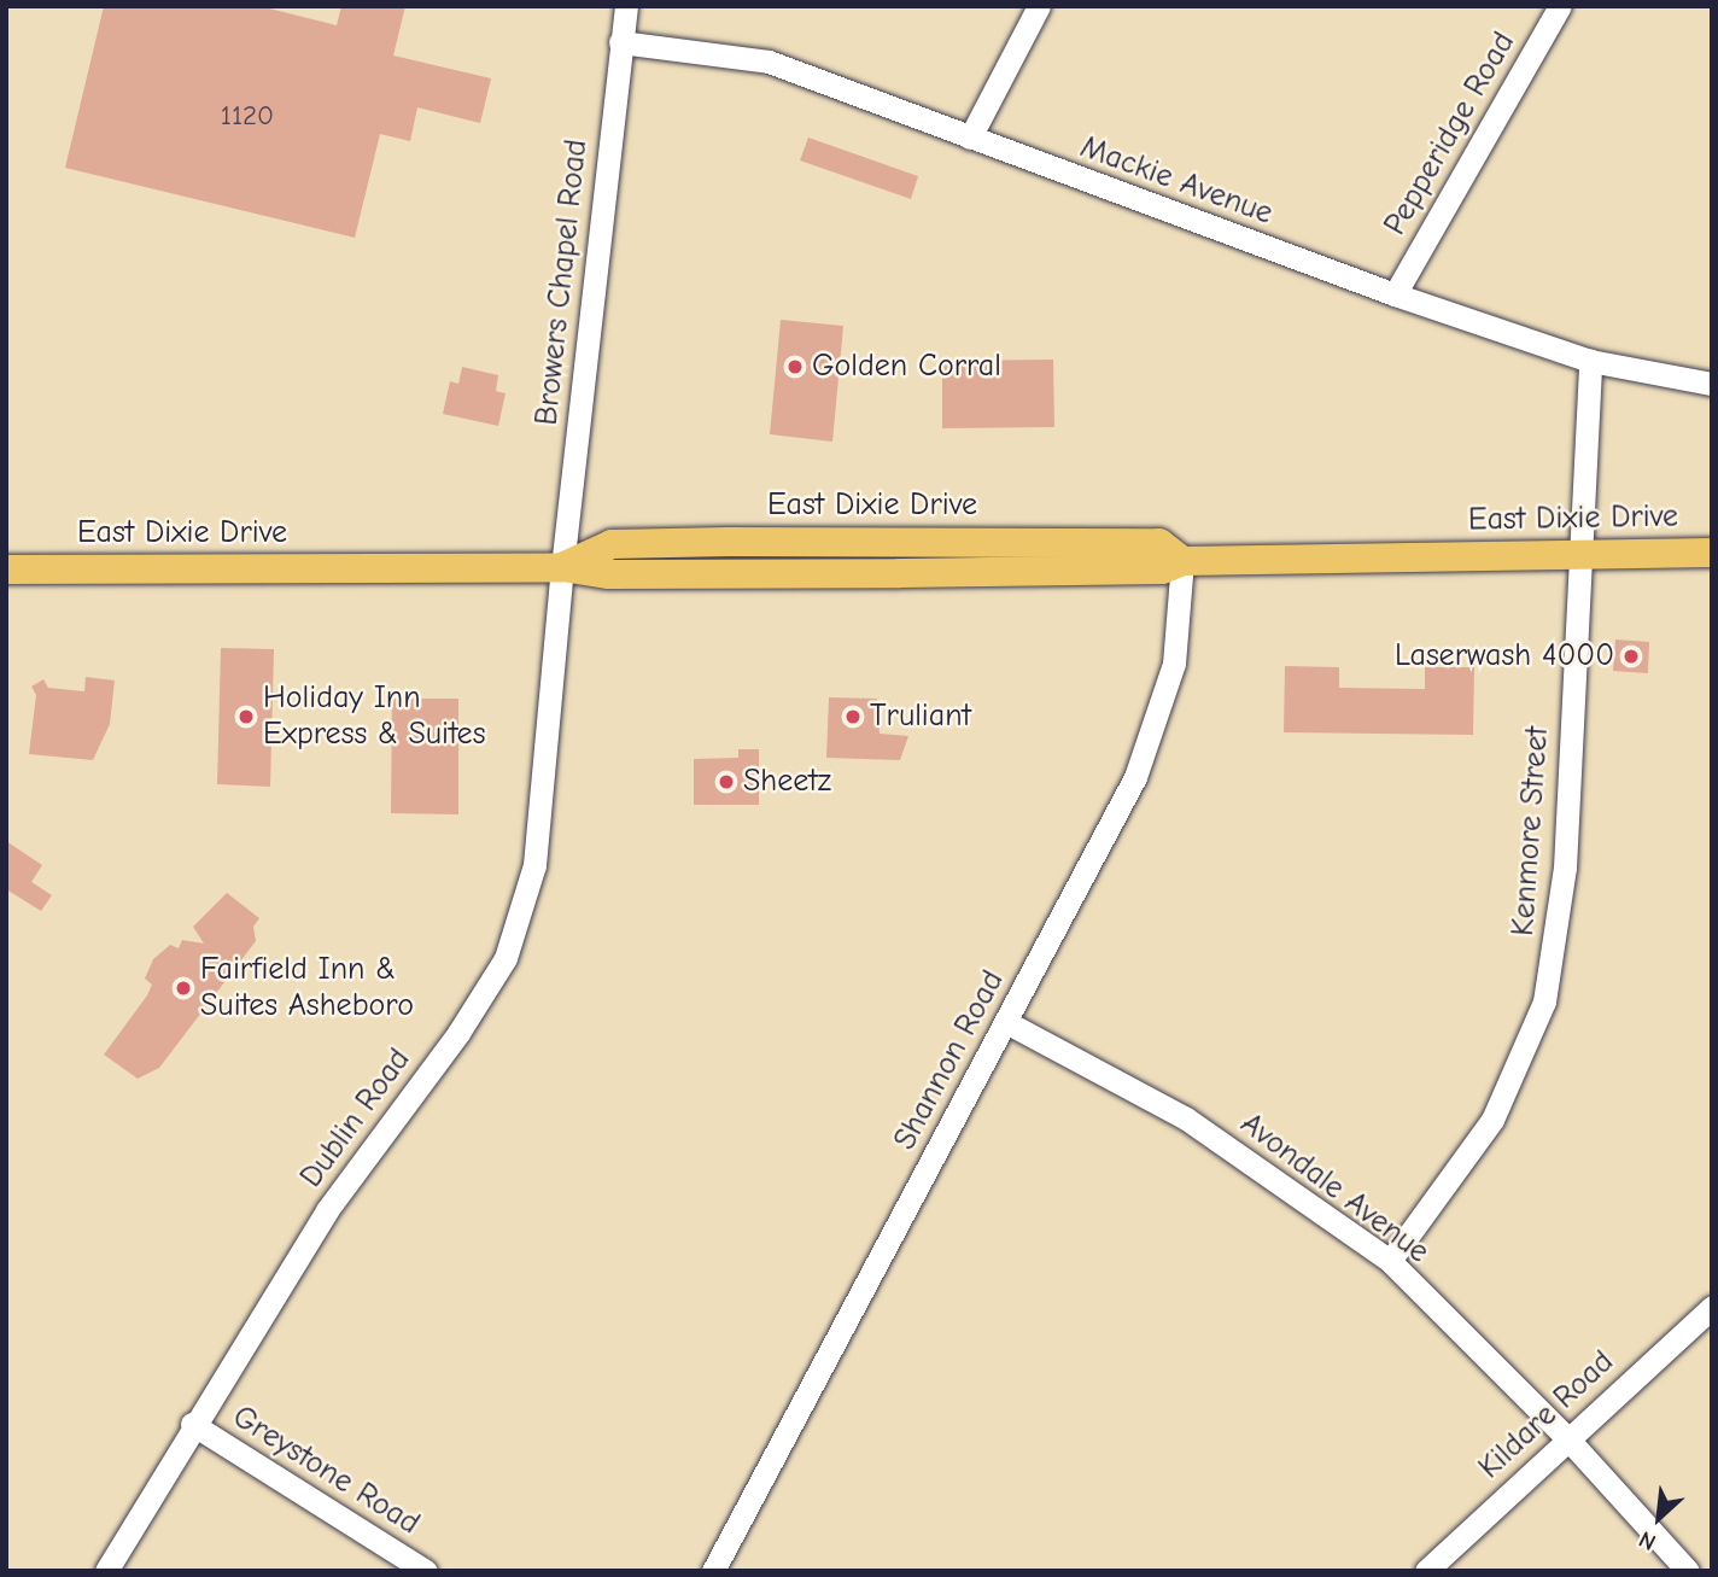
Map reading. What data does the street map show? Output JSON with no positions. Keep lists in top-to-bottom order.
{
  "streets": {
    "main road": ["East Dixie Drive"],
    "street": [
      "Pepperidge Road",
      "Mackie Avenue",
      "Browers Chapel Road",
      "Kenmore Street",
      "Shannon Road",
      "Dublin Road",
      "Avondale Avenue",
      "Kildare Road",
      "Greystone Road"
    ]
  },
  "crossings": [
    ["Pepperidge Road", "Mackie Avenue"],
    ["Mackie Avenue", "Browers Chapel Road"],
    ["Mackie Avenue", "Kenmore Street"],
    ["Browers Chapel Road", "East Dixie Drive"],
    ["Browers Chapel Road", "Dublin Road"],
    ["East Dixie Drive", "Kenmore Street"],
    ["East Dixie Drive", "Shannon Road"],
    ["East Dixie Drive", "Dublin Road"],
    ["Kenmore Street", "Avondale Avenue"],
    ["Shannon Road", "Avondale Avenue"],
    ["Dublin Road", "Greystone Road"],
    ["Avondale Avenue", "Kildare Road"]
  ],
  "places": [
    "Golden Corral",
    "Laserwash 4000",
    "Holiday Inn Express & Suites",
    "Truliant",
    "Sheetz",
    "Fairfield Inn & Suites Asheboro"
  ],
  "house_numbers": ["1120"],
  "north": "bottom left"
}
